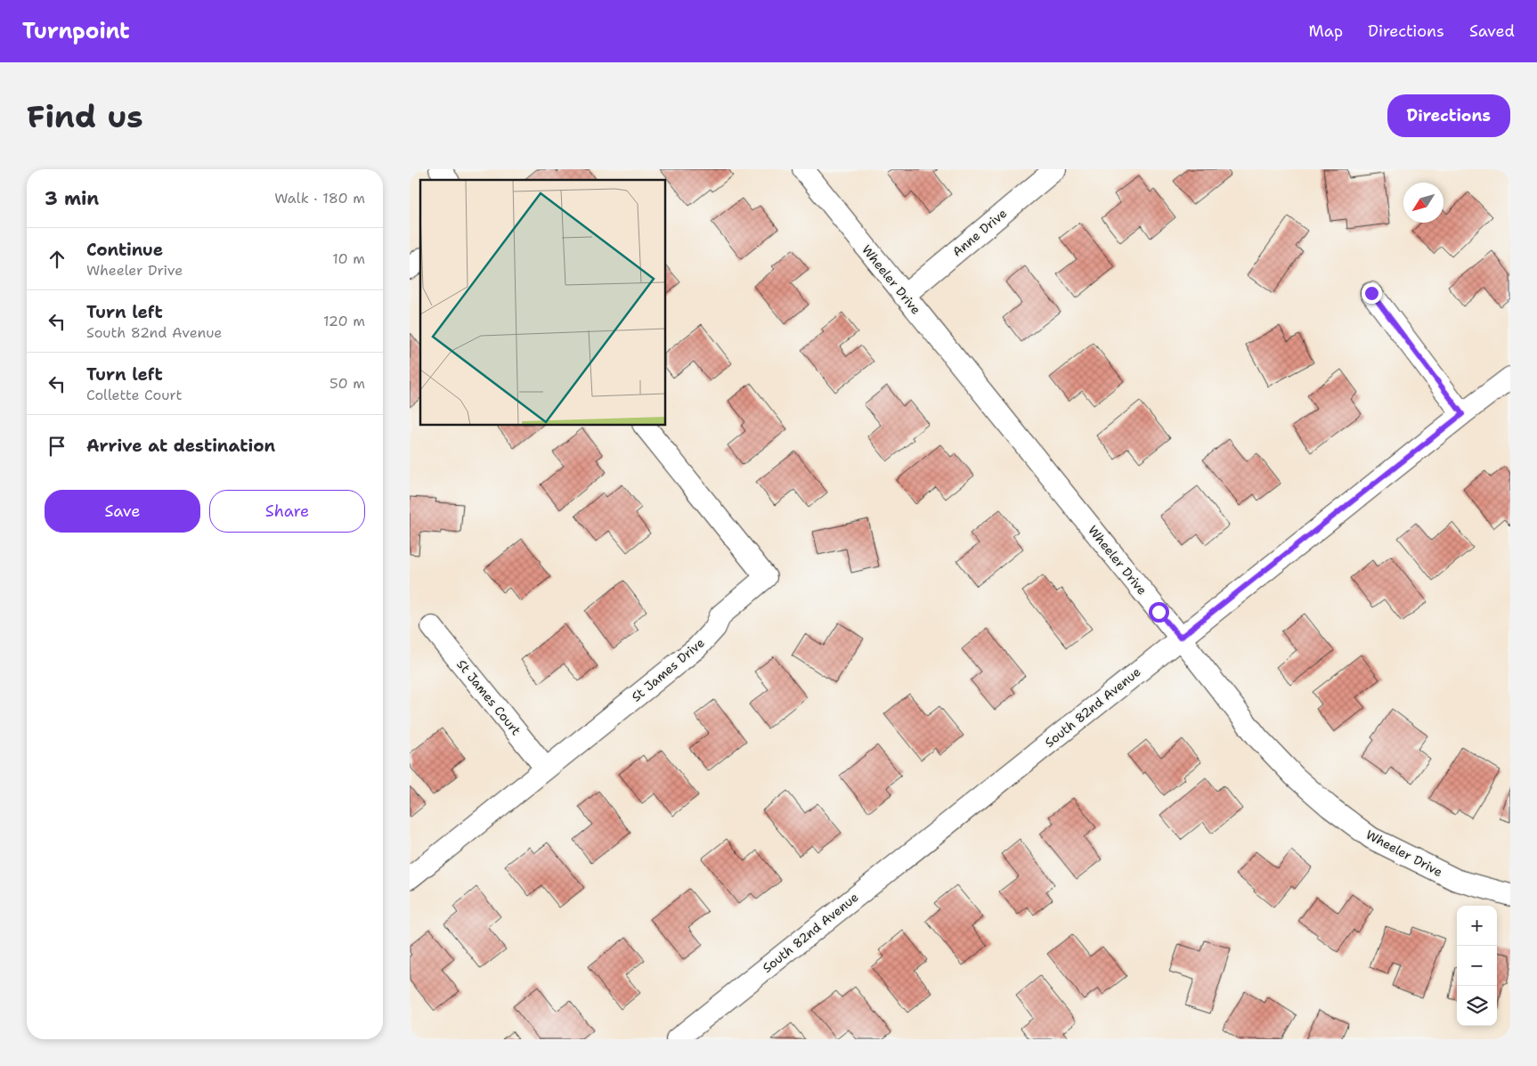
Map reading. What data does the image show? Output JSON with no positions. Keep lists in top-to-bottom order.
{
  "streets": {
    "street": [
      "Anne Drive",
      "Wheeler Drive",
      "St James Drive",
      "St James Court",
      "South 82nd Avenue"
    ]
  },
  "crossings": [
    ["Anne Drive", "Wheeler Drive"],
    ["Wheeler Drive", "South 82nd Avenue"],
    ["St James Drive", "St James Court"]
  ],
  "north": "bottom left",
  "page": {
    "header": "Turnpoint",
    "nav": ["Map", "Directions", "Saved"],
    "buttons": [
      "Directions",
      ["Save", "Share"]
    ],
    "title": "Find us",
    "heading": ["3 min", "Walk · 180 m"],
    "list": [
      ["Continue", "Wheeler Drive", "10 m"],
      ["Turn left", "South 82nd Avenue", "120 m"],
      ["Turn left", "Collette Court", "50 m"],
      "Arrive at destination"
    ],
    "map_buttons": ["+", "−"]
  }
}
